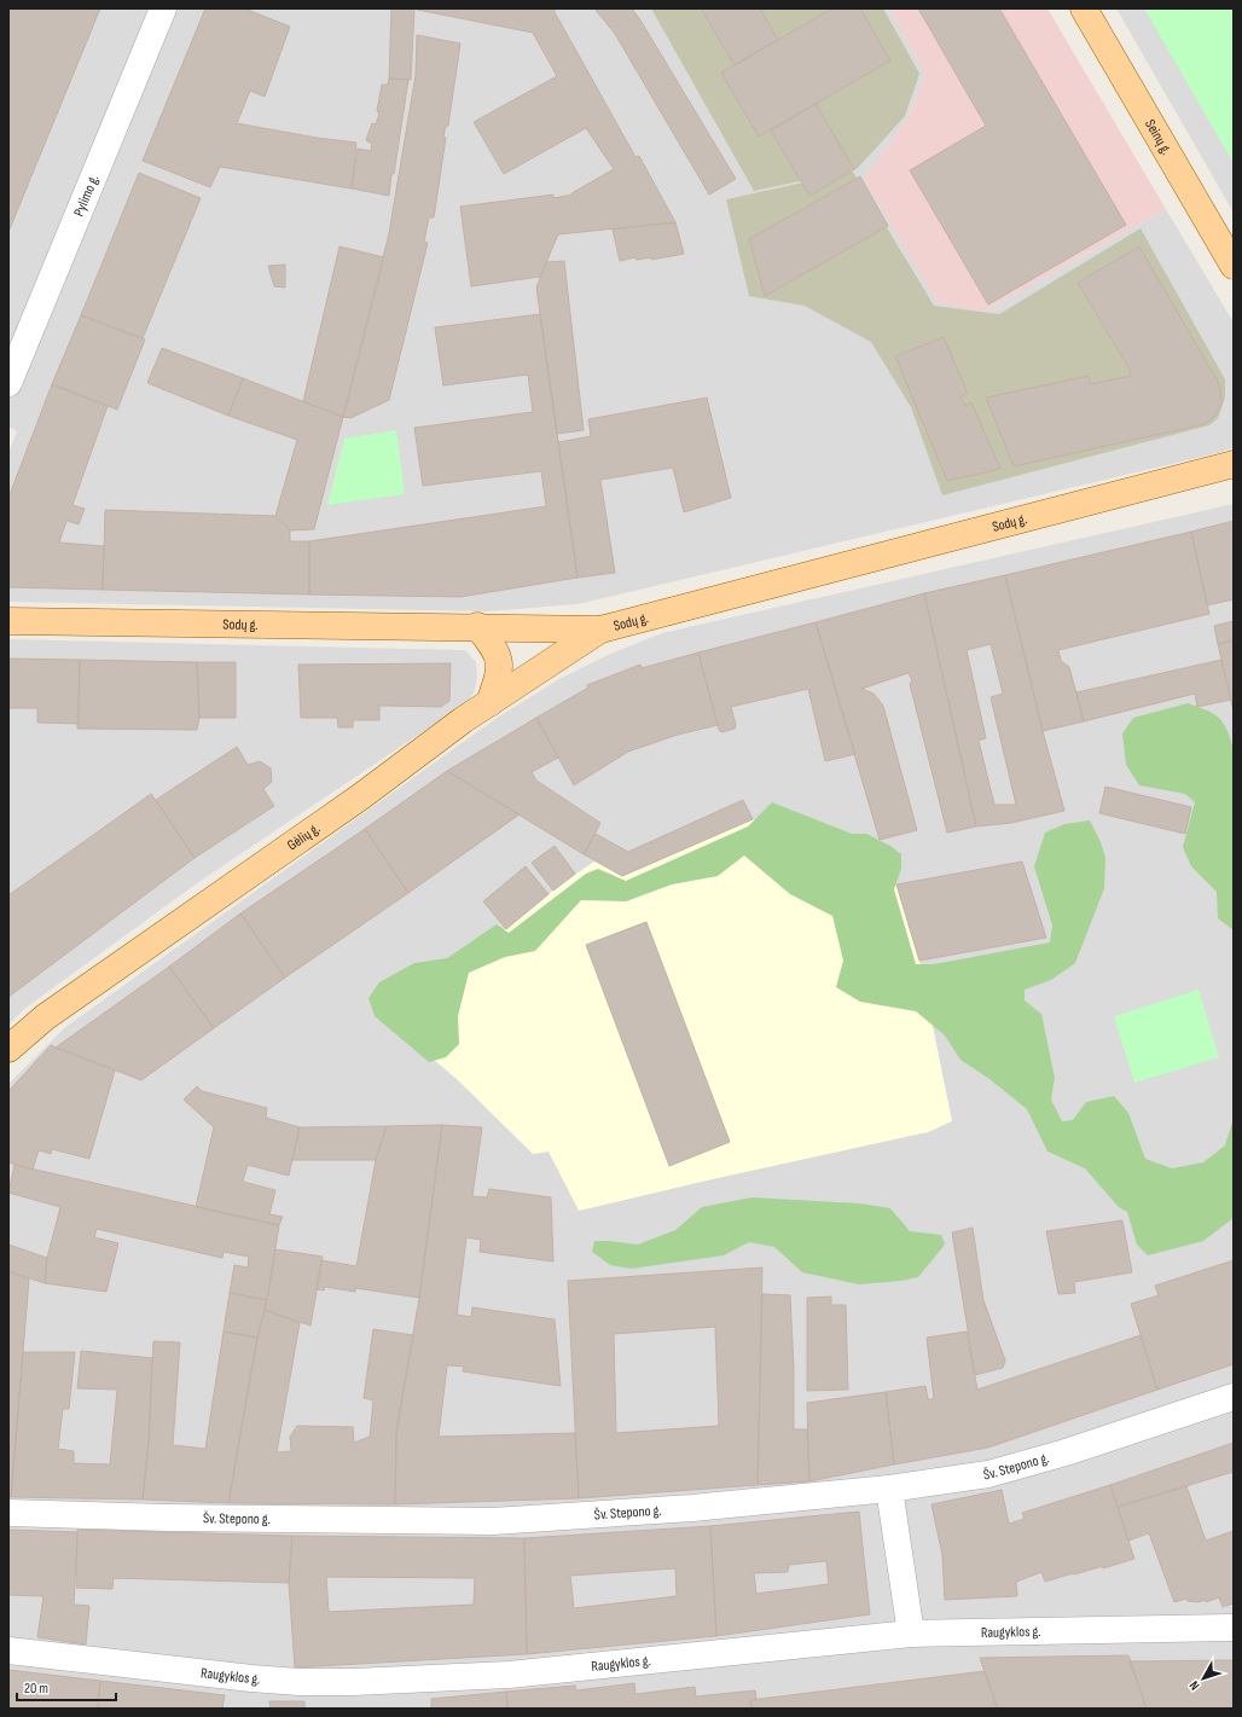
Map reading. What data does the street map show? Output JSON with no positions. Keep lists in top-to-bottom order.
{
  "streets": {
    "main road": ["Seinų g.", "Sodų g.", "Gėlių g."],
    "street": ["Pylimo g.", "Šv. Stepono g.", "Raugyklos g."]
  },
  "crossings": [
    ["Sodų g.", "Gėlių g."]
  ],
  "scale_bar": "20 m",
  "north": "bottom left"
}
